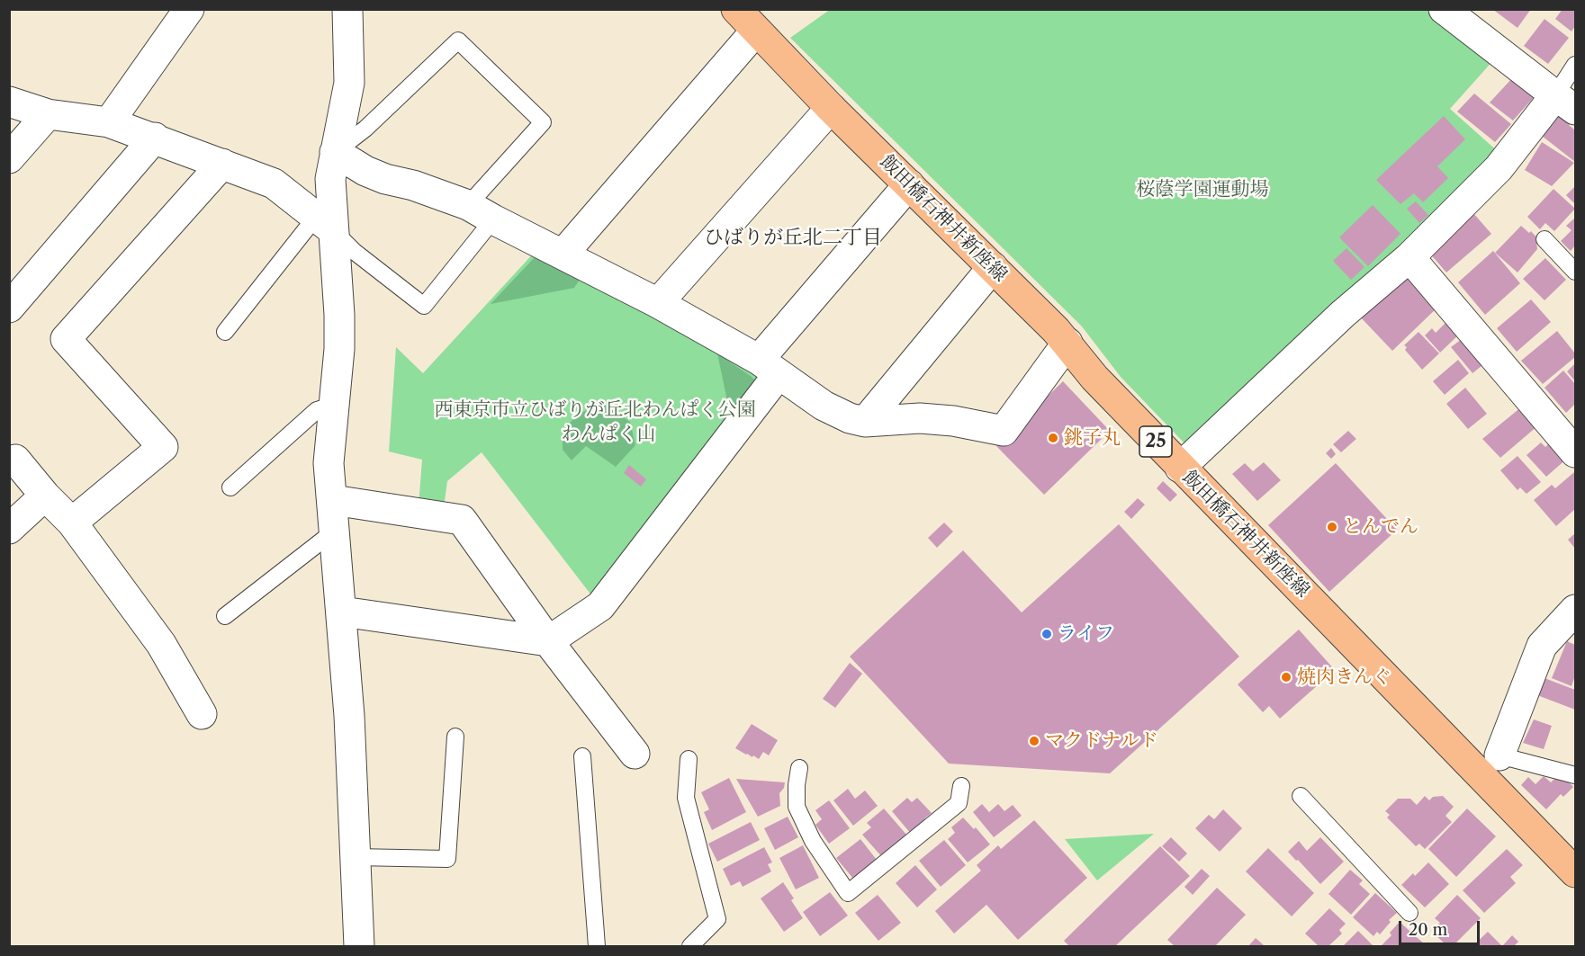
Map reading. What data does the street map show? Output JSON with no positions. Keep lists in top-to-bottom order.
{
  "streets": {
    "main road": ["飯田橋石神井新座線", "25"]
  },
  "districts": ["ひばりが丘北二丁目"],
  "parks": ["桜蔭学園運動場", "西東京市立ひばりが丘北わんぱく公園", "わんぱく山"],
  "places": [
    "銚子丸",
    "とんでん",
    "ライフ",
    "焼肉きんぐ",
    "マクドナルド"
  ],
  "scale_bar": "20 m"
}
